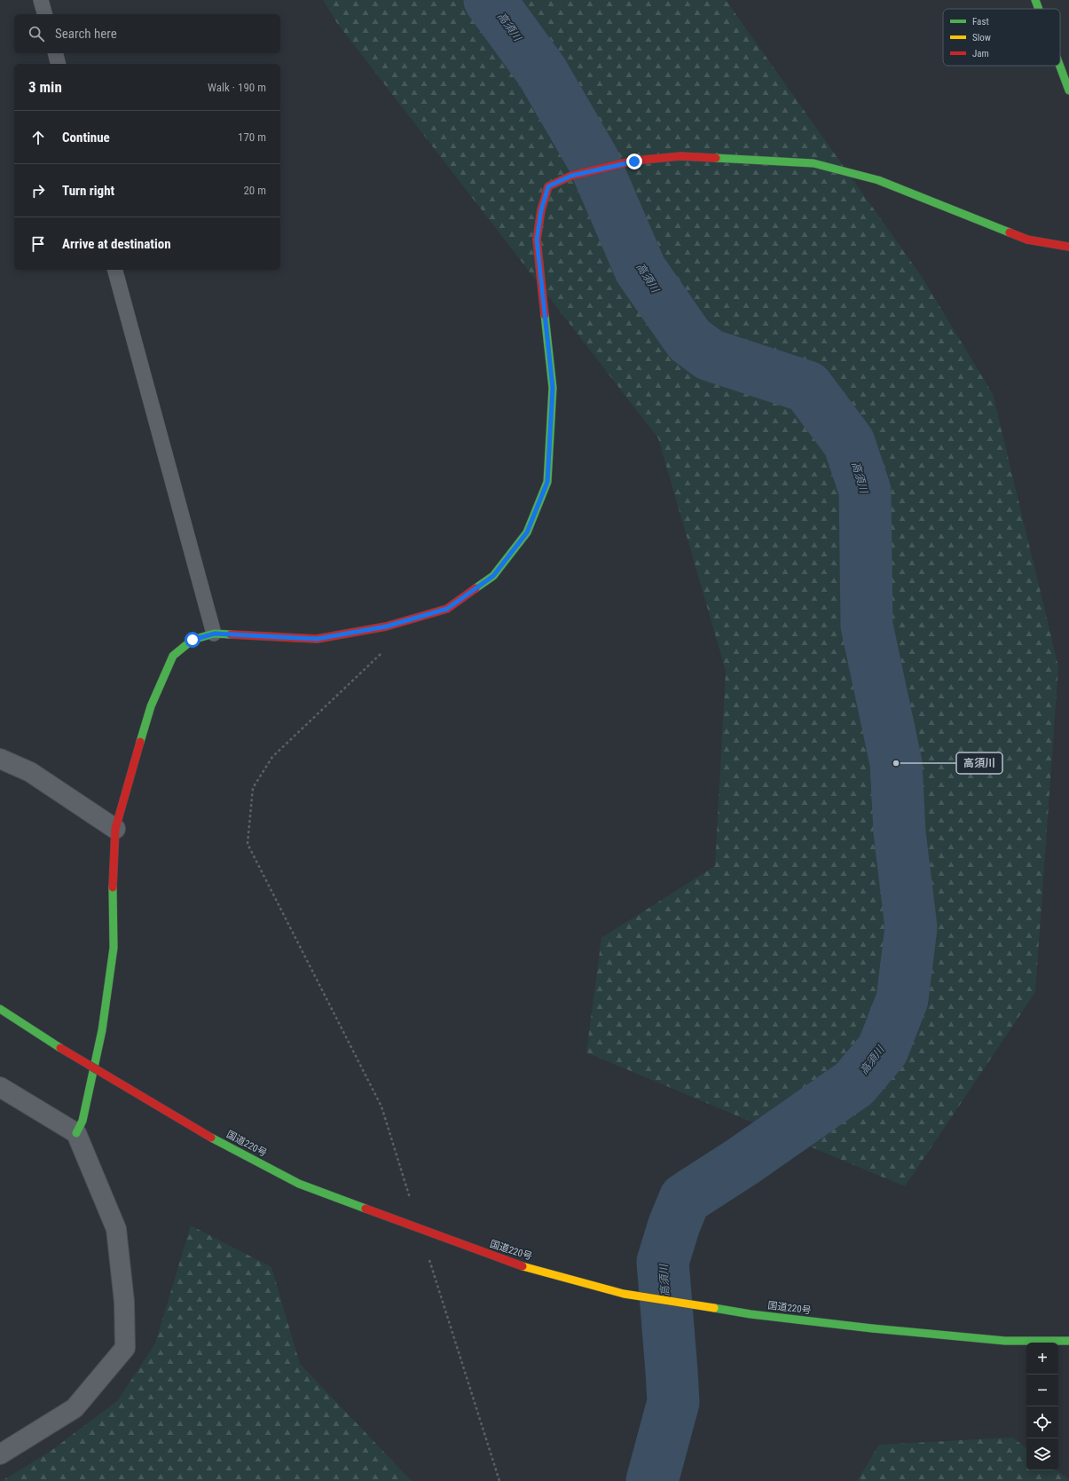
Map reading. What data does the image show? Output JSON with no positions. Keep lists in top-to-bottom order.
{
  "streets": {
    "main road": ["国道220号"]
  },
  "water": ["高須川"],
  "places": ["高須川"],
  "legend": ["Fast", "Slow", "Jam"],
  "page": {
    "search": "Search here",
    "heading": ["3 min", "Walk · 190 m"],
    "list": [
      ["Continue", "170 m"],
      ["Turn right", "20 m"],
      "Arrive at destination"
    ],
    "map_buttons": ["+", "−"]
  }
}
